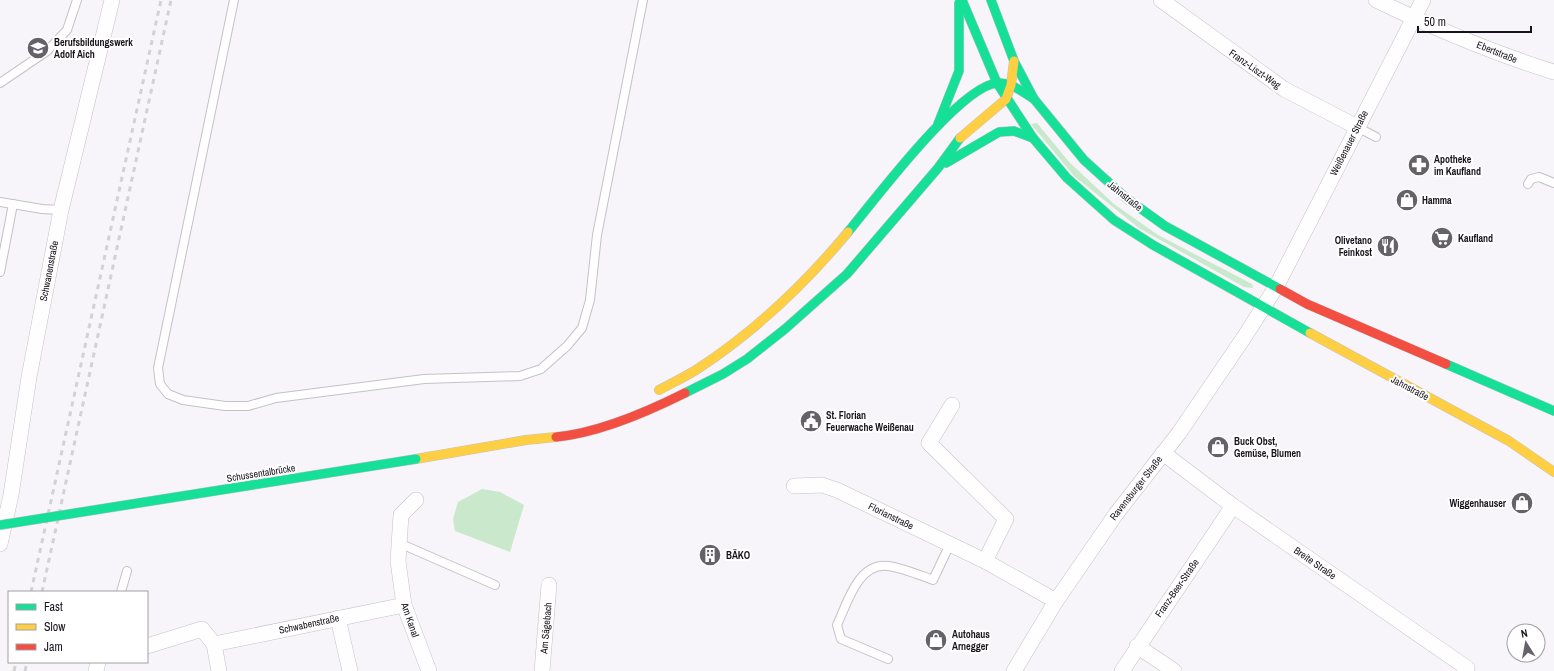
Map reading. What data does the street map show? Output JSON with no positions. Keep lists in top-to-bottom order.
{
  "streets": {
    "main road": ["Jahnstraße", "Schussentalbrücke"],
    "street": [
      "Ebertstraße",
      "Franz-Liszt-Weg",
      "Weißenauer Straße",
      "Schwanenstraße",
      "Ravensburger Straße",
      "Florianstraße",
      "Breite Straße",
      "Franz-Beer-Straße",
      "Am Kanal",
      "Schwabenstraße",
      "Am Sägebach"
    ]
  },
  "crossings": [
    ["Ebertstraße", "Weißenauer Straße"],
    ["Franz-Liszt-Weg", "Weißenauer Straße"],
    ["Weißenauer Straße", "Jahnstraße"],
    ["Jahnstraße", "Ravensburger Straße"],
    ["Ravensburger Straße", "Florianstraße"],
    ["Ravensburger Straße", "Breite Straße"],
    ["Breite Straße", "Franz-Beer-Straße"],
    ["Am Kanal", "Schwabenstraße"]
  ],
  "places": {
    "school or university": ["Berufsbildungswerk Adolf Aich"],
    "pharmacy": ["Apotheke im Kaufland"],
    "shop": [
      "Hamma",
      "Buck Obst, Gemüse, Blumen",
      "Wiggenhauser",
      "Autohaus Arnegger"
    ],
    "supermarket": ["Kaufland"],
    "restaurant": ["Olivetano Feinkost"],
    "public building": ["St. Florian Feuerwache Weißenau"],
    "building": ["BÄKO"]
  },
  "legend": ["Fast", "Slow", "Jam"],
  "scale_bar": "50 m",
  "north": "top"
}
